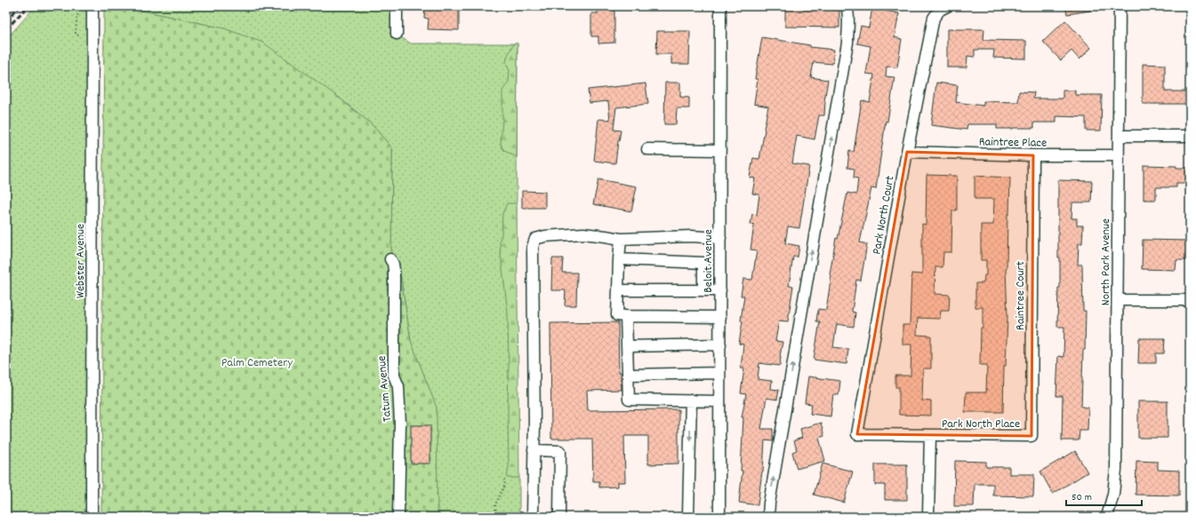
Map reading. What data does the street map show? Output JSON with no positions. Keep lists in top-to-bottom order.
{
  "streets": {
    "street": [
      "Raintree Place",
      "Park North Court",
      "Webster Avenue",
      "Beloit Avenue",
      "North Park Avenue",
      "Raintree Court",
      "Tatum Avenue",
      "Park North Place"
    ]
  },
  "crossings": [
    ["Raintree Place", "Park North Court"],
    ["Raintree Place", "North Park Avenue"],
    ["Raintree Place", "Raintree Court"],
    ["Park North Court", "Park North Place"],
    ["Raintree Court", "Park North Place"]
  ],
  "parks": ["Palm Cemetery"],
  "scale_bar": "50 m"
}
